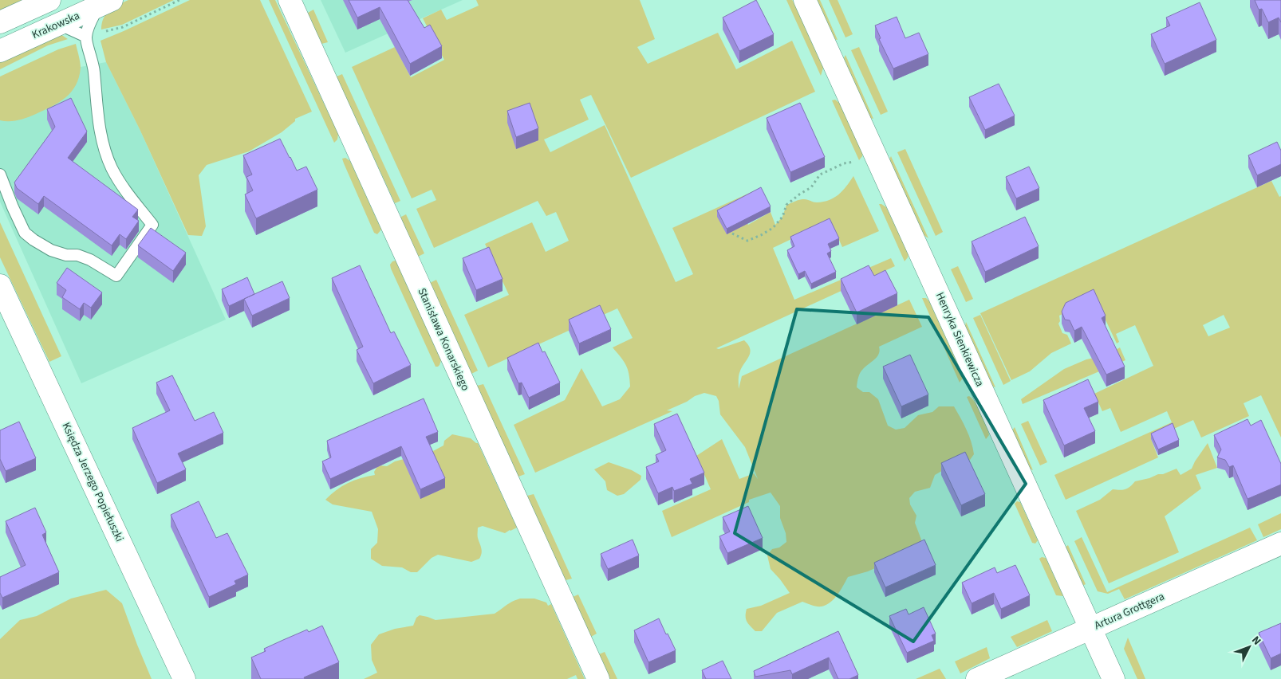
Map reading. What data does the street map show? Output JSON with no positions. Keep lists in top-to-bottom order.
{
  "streets": {
    "street": [
      "Krakowska",
      "Stanisława Konarskiego",
      "Henryka Sienkiewicza",
      "Księdza Jerzego Popiełuszki",
      "Artura Grottgera"
    ]
  },
  "crossings": [
    ["Henryka Sienkiewicza", "Artura Grottgera"]
  ],
  "north": "top right"
}
